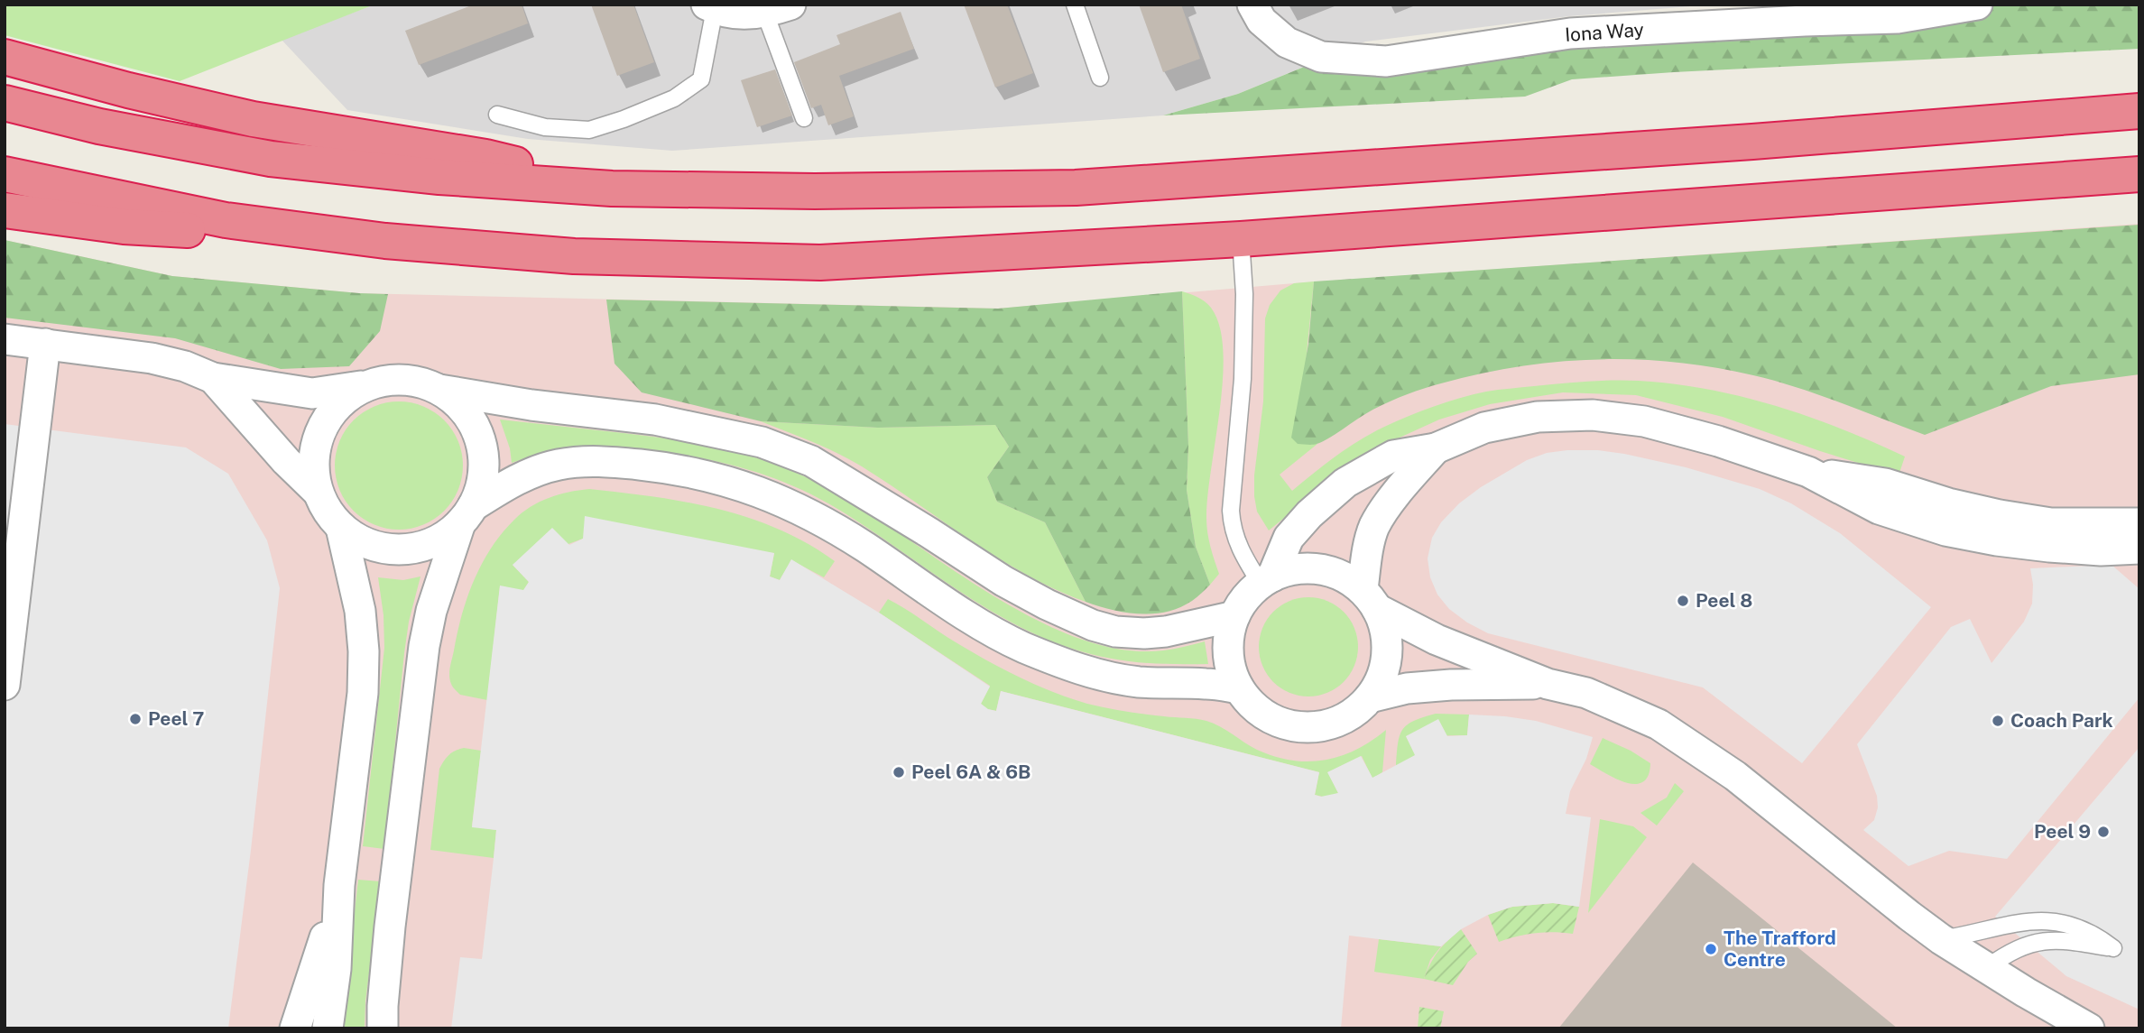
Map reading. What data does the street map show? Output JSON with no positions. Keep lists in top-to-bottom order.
{
  "streets": {
    "street": ["Iona Way"]
  },
  "places": [
    "Peel 8",
    "Peel 7",
    "Coach Park",
    "Peel 6A & 6B",
    "Peel 9",
    "The Trafford Centre"
  ]
}
